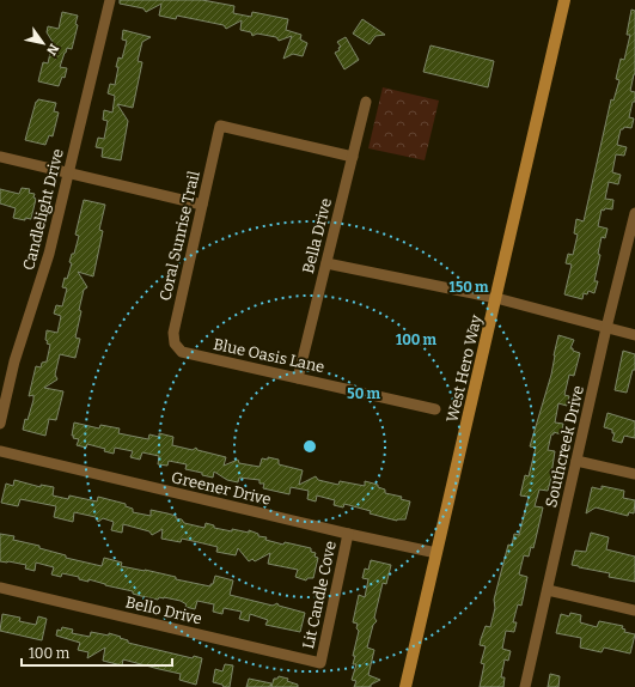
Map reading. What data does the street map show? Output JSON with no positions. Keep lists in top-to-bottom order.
{
  "streets": {
    "main road": ["West Hero Way"],
    "street": [
      "Candlelight Drive",
      "Coral Sunrise Trail",
      "Bella Drive",
      "Blue Oasis Lane",
      "Southcreek Drive",
      "Greener Drive",
      "Lit Candle Cove",
      "Bello Drive"
    ]
  },
  "crossings": [
    ["Coral Sunrise Trail", "Bella Drive"],
    ["Coral Sunrise Trail", "Blue Oasis Lane"],
    ["Bella Drive", "Blue Oasis Lane"],
    ["West Hero Way", "Greener Drive"],
    ["Greener Drive", "Lit Candle Cove"],
    ["Lit Candle Cove", "Bello Drive"]
  ],
  "scale_bar": "100 m",
  "north": "bottom right",
  "rings": ["150 m", "100 m", "50 m"]
}
